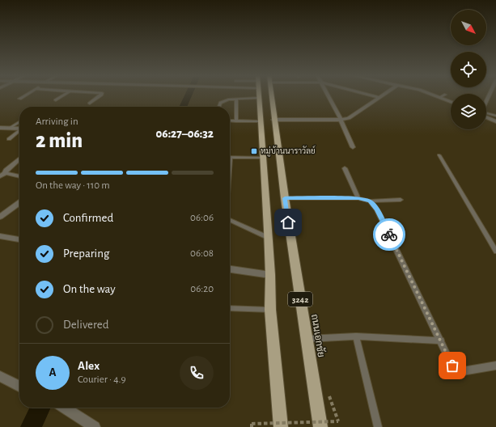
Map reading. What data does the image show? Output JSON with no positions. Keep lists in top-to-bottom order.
{
  "streets": {
    "main road": ["3242", "ถนนเอกชัย"]
  },
  "places": {
    "transit": ["หมู่บ้านนาราวัลย์"]
  },
  "north": "bottom right",
  "page": {
    "heading": ["2 min", "Arriving in", "06:27–06:32"],
    "panel": ["Alex", "Courier · 4.9"],
    "bar": "On the way · 110 m",
    "list": [
      ["Confirmed", "06:06"],
      ["Preparing", "06:08"],
      ["On the way", "06:20"],
      "Delivered"
    ],
    "round": "A"
  }
}
